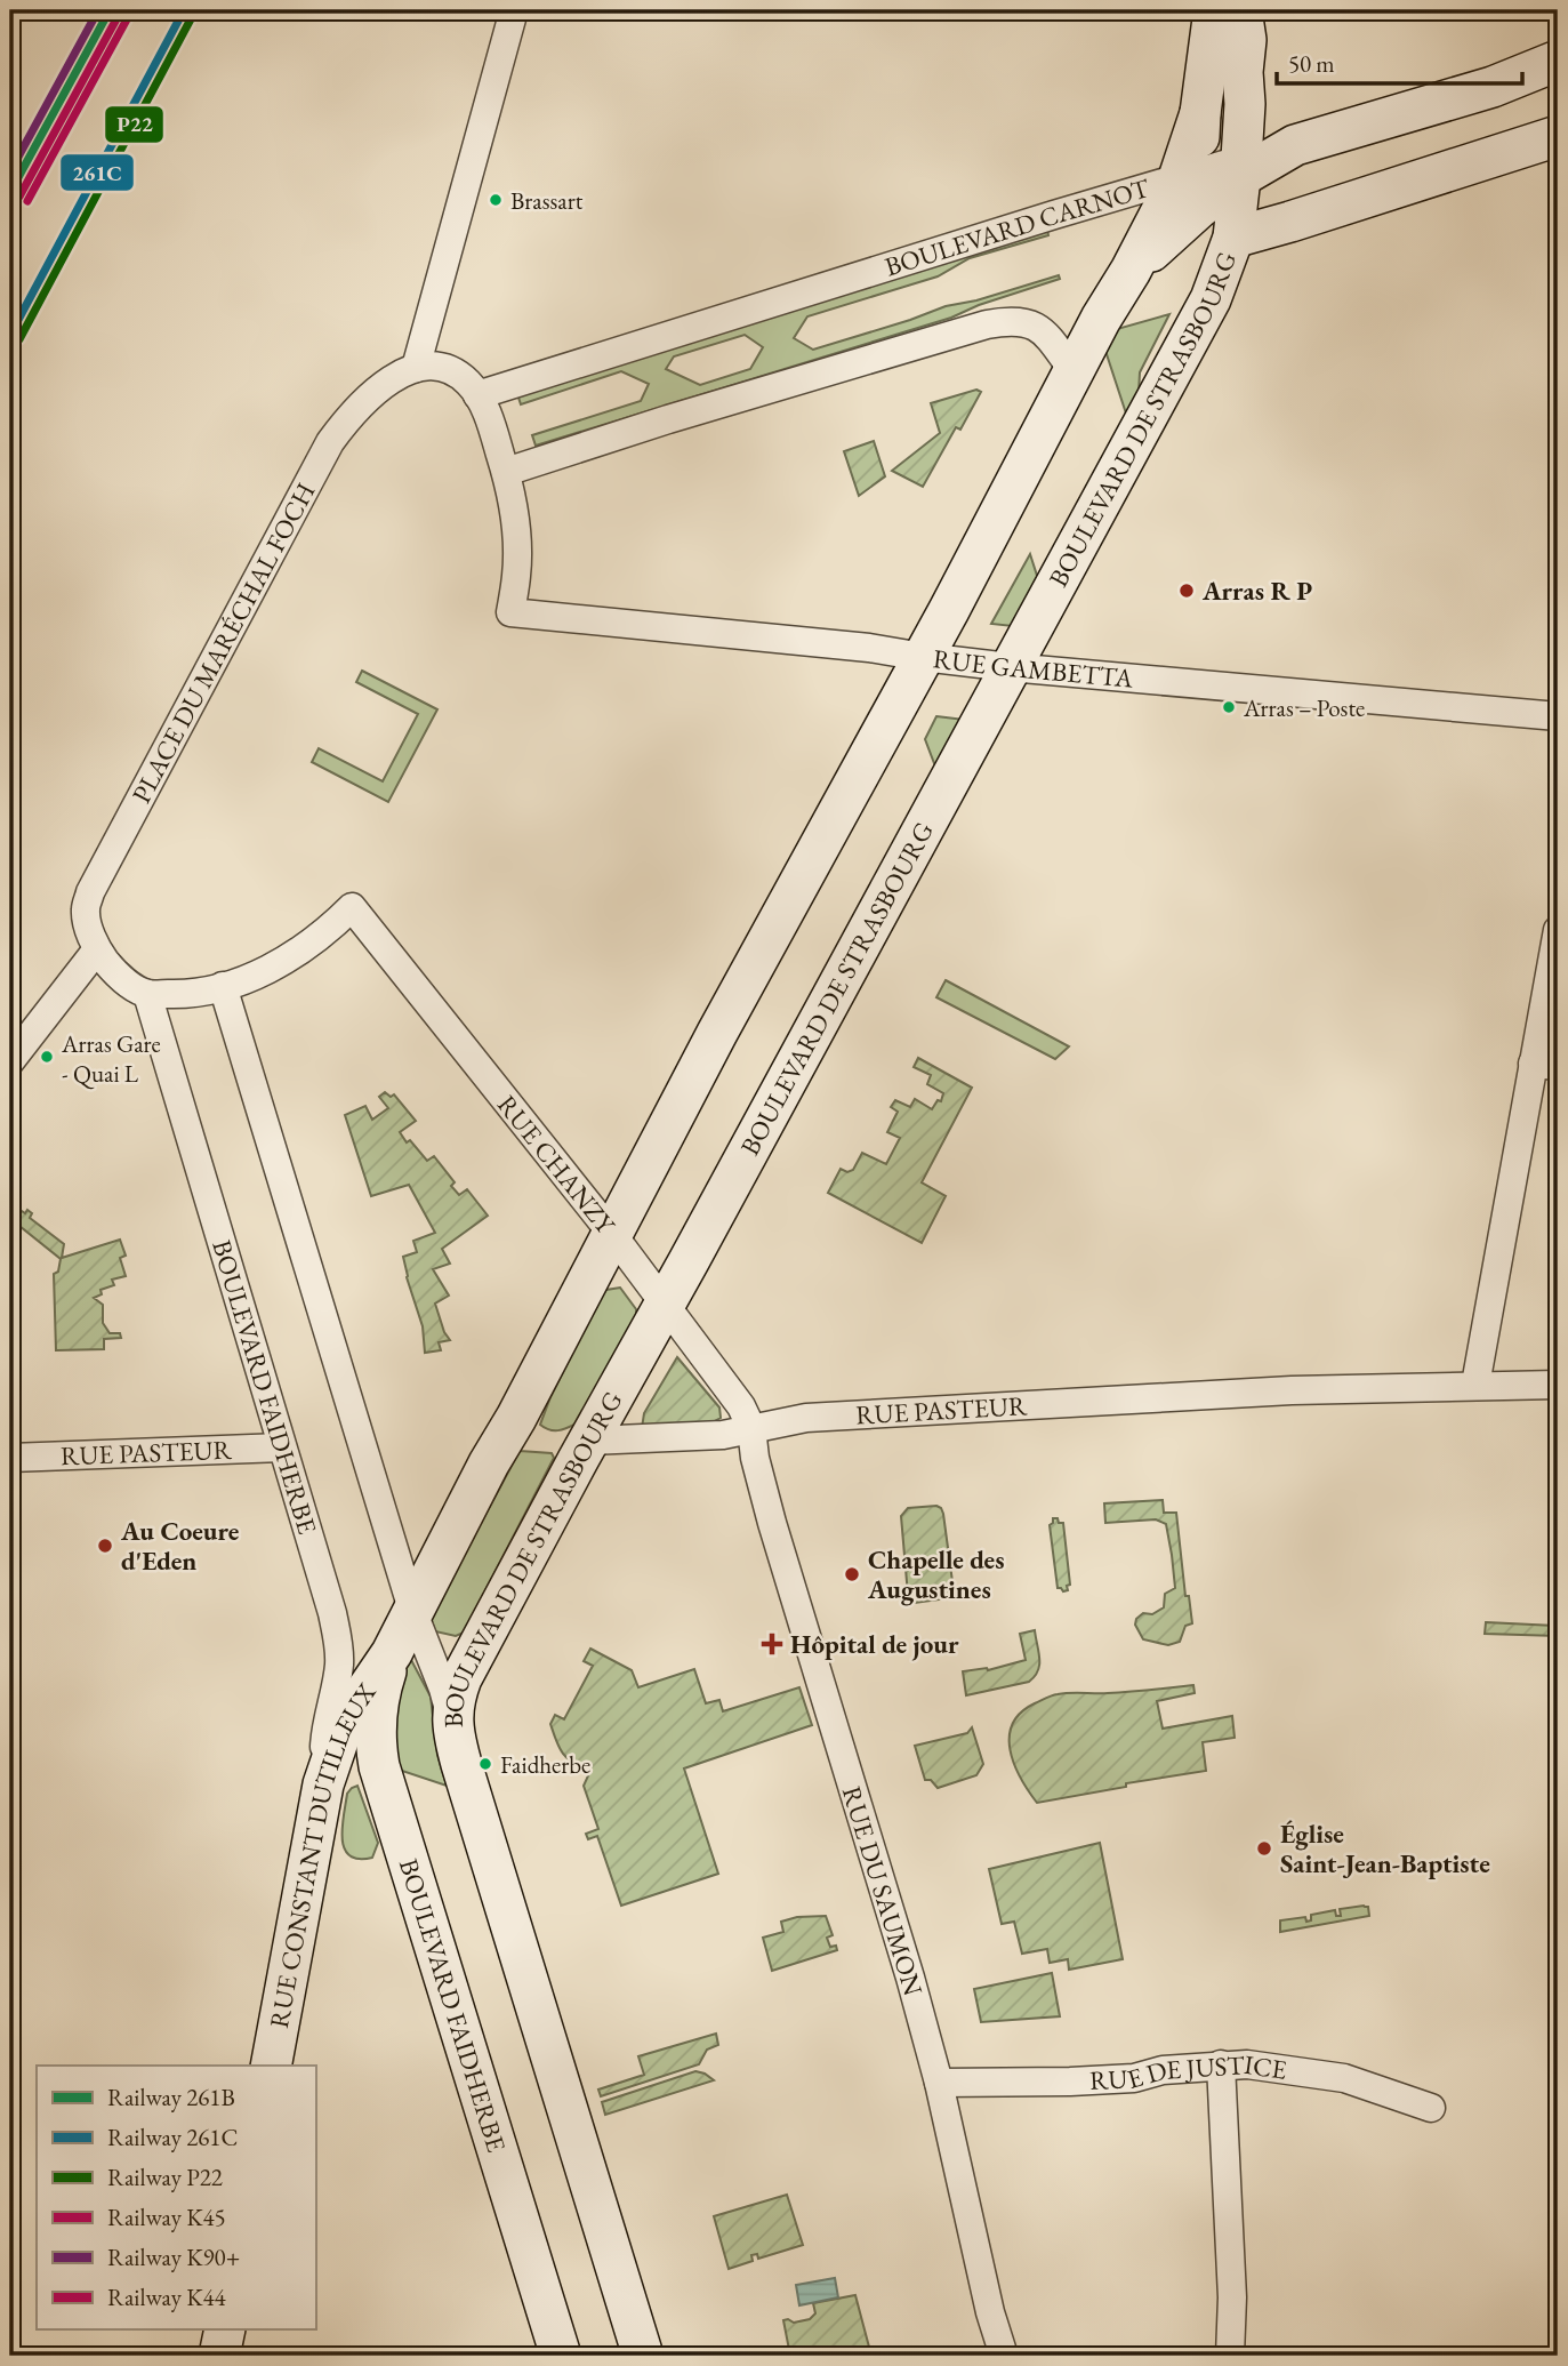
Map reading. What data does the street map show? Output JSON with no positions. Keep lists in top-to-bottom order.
{
  "streets": {
    "main road": ["BOULEVARD DE STRASBOURG", "BOULEVARD FAIDHERBE", "RUE CONSTANT DUTILLEUX"],
    "street": [
      "BOULEVARD CARNOT",
      "PLACE DU MARÉCHAL FOCH",
      "RUE GAMBETTA",
      "RUE CHANZY",
      "RUE PASTEUR",
      "RUE DU SAUMON",
      "RUE DE JUSTICE"
    ]
  },
  "crossings": [
    ["BOULEVARD DE STRASBOURG", "RUE GAMBETTA"],
    ["BOULEVARD DE STRASBOURG", "RUE CHANZY"],
    ["BOULEVARD DE STRASBOURG", "RUE PASTEUR"],
    ["PLACE DU MARÉCHAL FOCH", "BOULEVARD FAIDHERBE"],
    ["RUE CHANZY", "RUE PASTEUR"],
    ["RUE CHANZY", "RUE DU SAUMON"],
    ["BOULEVARD FAIDHERBE", "RUE PASTEUR"],
    ["BOULEVARD FAIDHERBE", "RUE CONSTANT DUTILLEUX"],
    ["RUE PASTEUR", "RUE DU SAUMON"],
    ["RUE DU SAUMON", "RUE DE JUSTICE"]
  ],
  "places": {
    "other": [
      "Brassart",
      "Arras R P",
      "Arras – Poste",
      "Arras Gare - Quai L",
      "Au Coeure d'Eden",
      "Chapelle des Augustines",
      "Faidherbe",
      "Église Saint-Jean-Baptiste"
    ],
    "health": ["Hôpital de jour"]
  },
  "lines": [
    "rail line 261B",
    "rail line 261C",
    "rail line K90+",
    "rail line P22",
    "rail line K45",
    "rail line K44"
  ],
  "legend": [
    "Railway 261B",
    "Railway 261C",
    "Railway P22",
    "Railway K45",
    "Railway K90+",
    "Railway K44"
  ],
  "scale_bar": "50 m"
}
